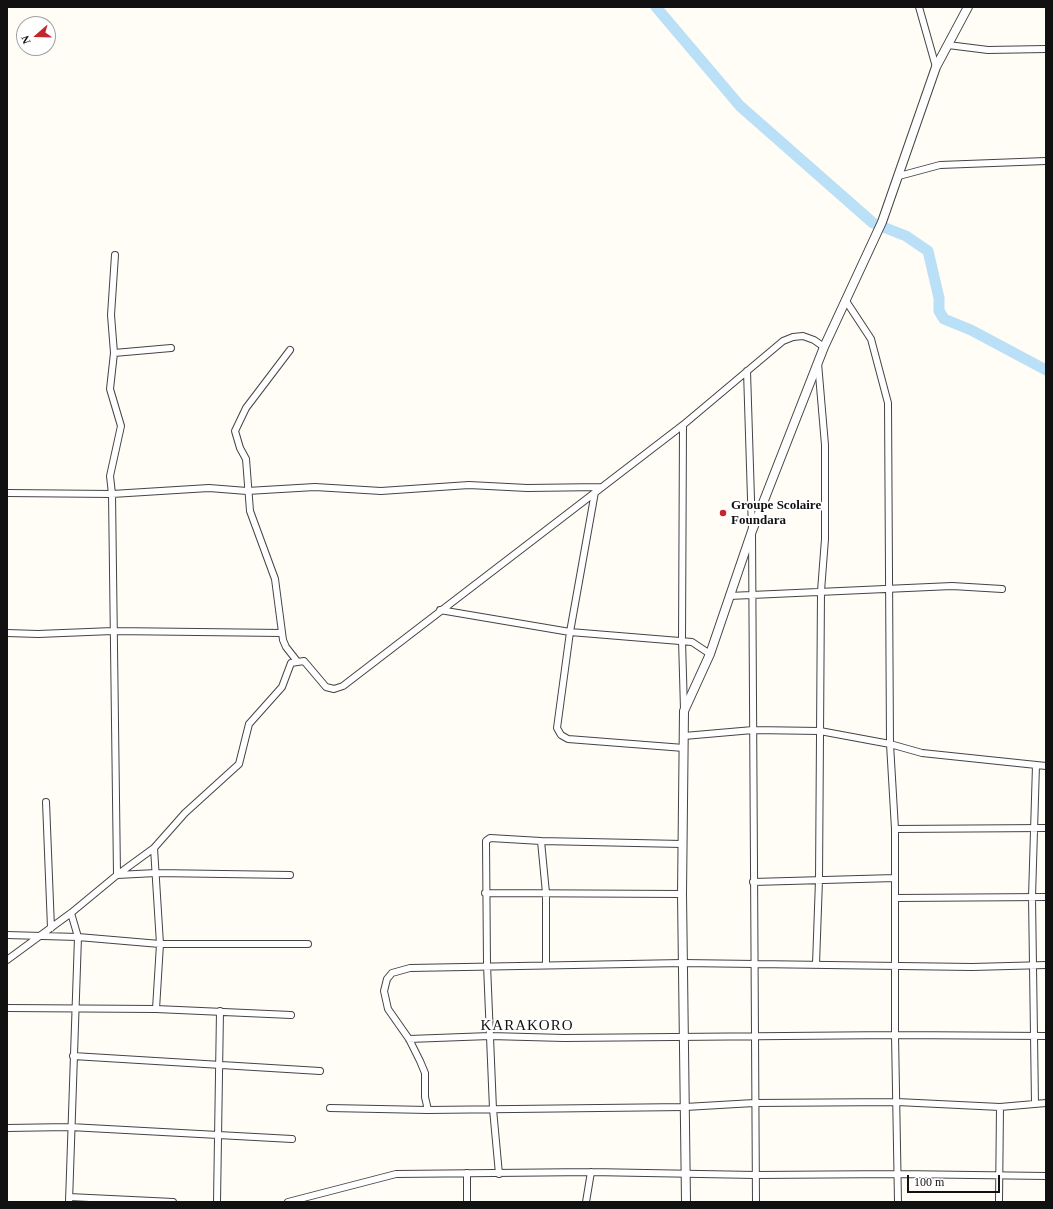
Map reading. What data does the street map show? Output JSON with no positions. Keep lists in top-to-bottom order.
{
  "districts": ["KARAKORO"],
  "places": ["Groupe Scolaire Foundara"],
  "scale_bar": "100 m",
  "north": "left"
}
